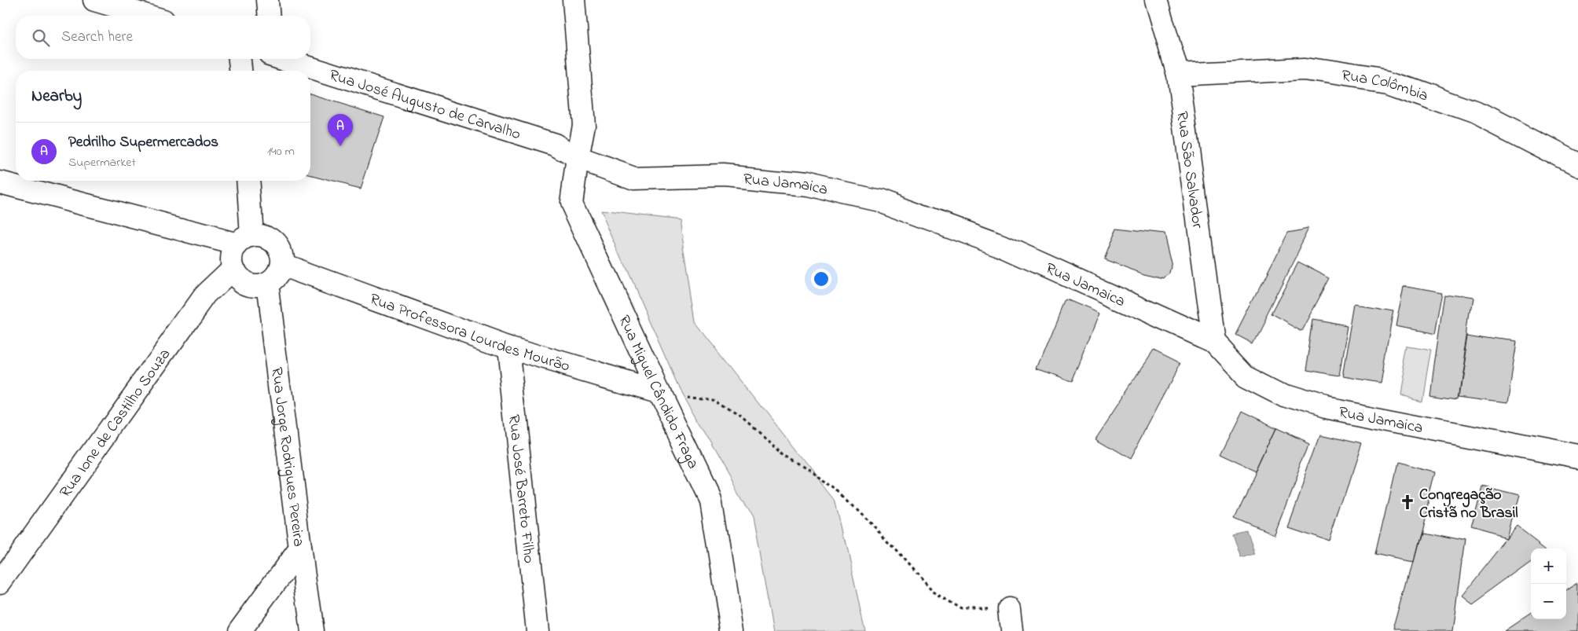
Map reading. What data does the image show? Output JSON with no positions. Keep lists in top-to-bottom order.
{
  "streets": {
    "street": [
      "Rua Colômbia",
      "Rua José Augusto de Carvalho",
      "Rua São Salvador",
      "Rua Jamaica",
      "Rua Professora Lourdes Mourão",
      "Rua Miguel Cândido Fraga",
      "Rua Ione de Castilho Souza",
      "Rua Jorge Rodrigues Pereira",
      "Rua José Barreto Filho"
    ]
  },
  "crossings": [
    ["Rua Colômbia", "Rua São Salvador"],
    ["Rua José Augusto de Carvalho", "Rua Jamaica"],
    ["Rua José Augusto de Carvalho", "Rua Miguel Cândido Fraga"],
    ["Rua São Salvador", "Rua Jamaica"],
    ["Rua Jamaica", "Rua Miguel Cândido Fraga"],
    ["Rua Professora Lourdes Mourão", "Rua Miguel Cândido Fraga"],
    ["Rua Professora Lourdes Mourão", "Rua Ione de Castilho Souza"],
    ["Rua Professora Lourdes Mourão", "Rua Jorge Rodrigues Pereira"],
    ["Rua Professora Lourdes Mourão", "Rua José Barreto Filho"],
    ["Rua Ione de Castilho Souza", "Rua Jorge Rodrigues Pereira"]
  ],
  "places": {
    "church": ["Congregação Cristã no Brasil"]
  },
  "page": {
    "search": "Search here",
    "heading": "Nearby",
    "pins": "A",
    "list": [
      {
        "mark": "A",
        "name": "Pedrilho Supermercados",
        "note": "Supermarket",
        "value": "140 m"
      }
    ],
    "map_buttons": ["+", "−"]
  }
}
